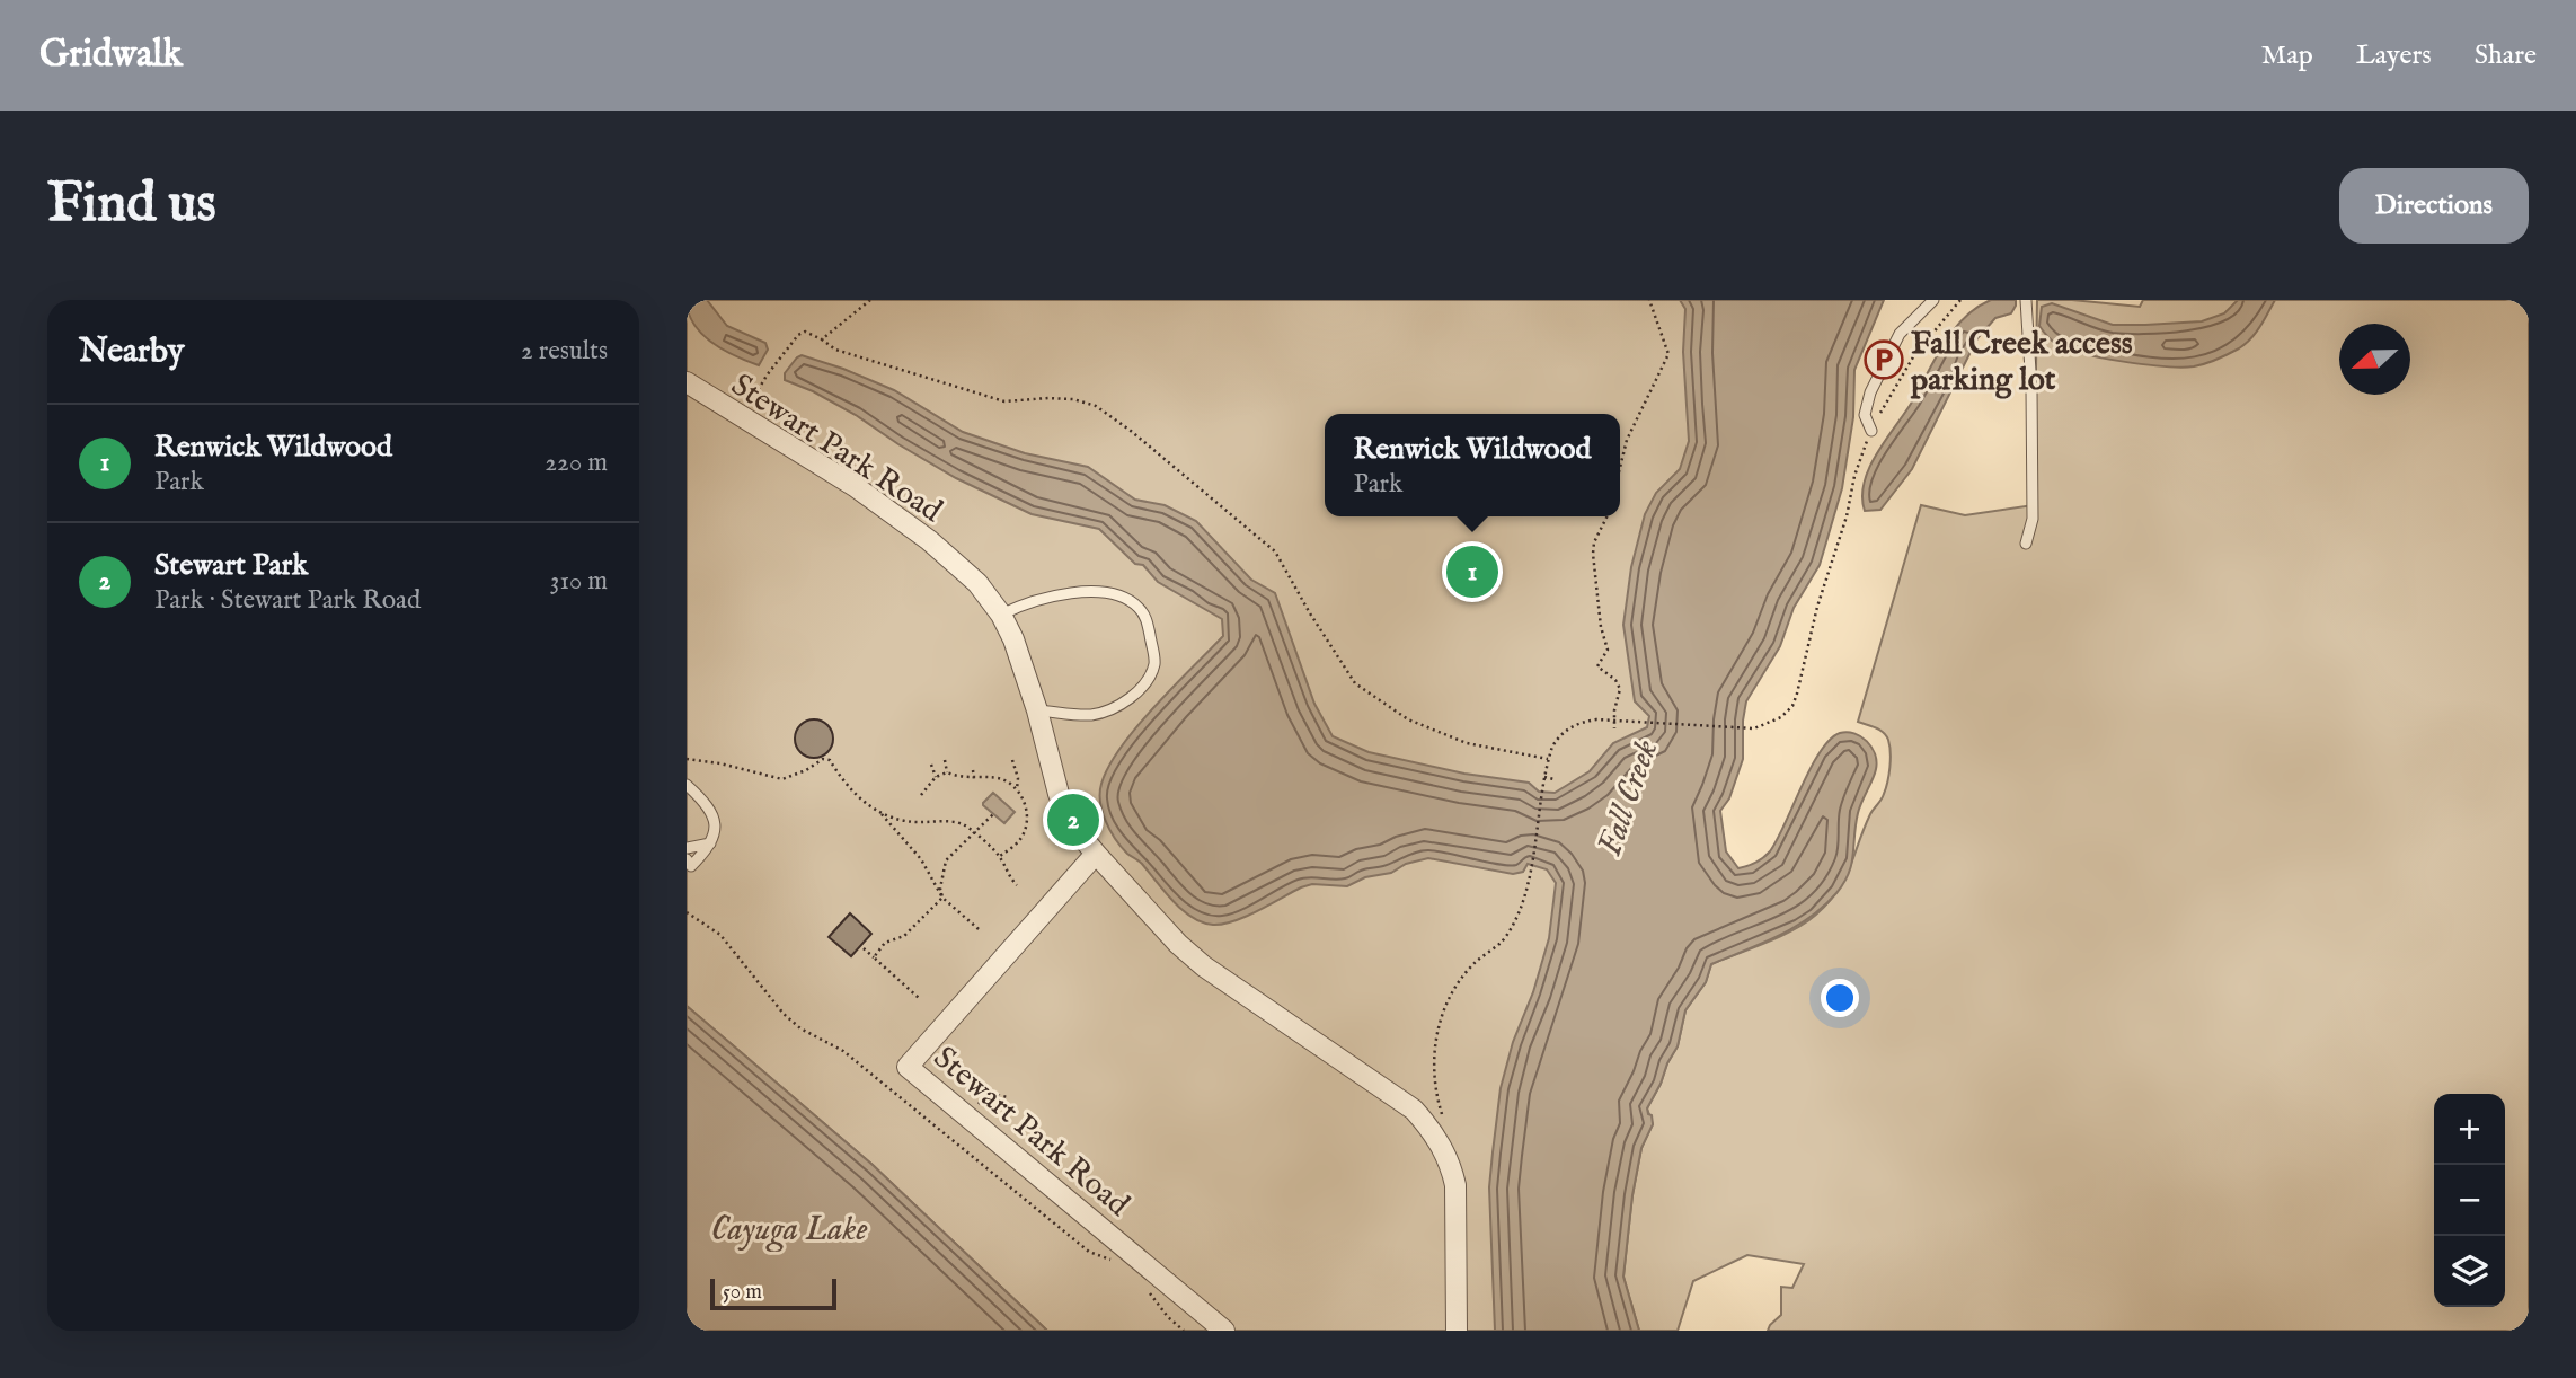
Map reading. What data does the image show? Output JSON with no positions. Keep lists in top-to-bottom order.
{
  "streets": {
    "street": ["Stewart Park Road"]
  },
  "water": ["Fall Creek", "Cayuga Lake"],
  "places": {
    "parking": ["Fall Creek access parking lot"]
  },
  "scale_bar": "50 m",
  "north": "left",
  "page": {
    "header": "Gridwalk",
    "nav": ["Map", "Layers", "Share"],
    "buttons": "Directions",
    "title": "Find us",
    "heading": ["Nearby", "2 results"],
    "list": [
      {
        "mark": "1",
        "name": "Renwick Wildwood",
        "note": "Park",
        "value": "220 m"
      },
      {
        "mark": "2",
        "name": "Stewart Park",
        "note": "Park · Stewart Park Road",
        "value": "310 m"
      }
    ],
    "popup": ["Renwick Wildwood", "Park"],
    "pins": ["1", "2"],
    "map_buttons": ["+", "−"],
    "scale": "50 m"
  }
}
